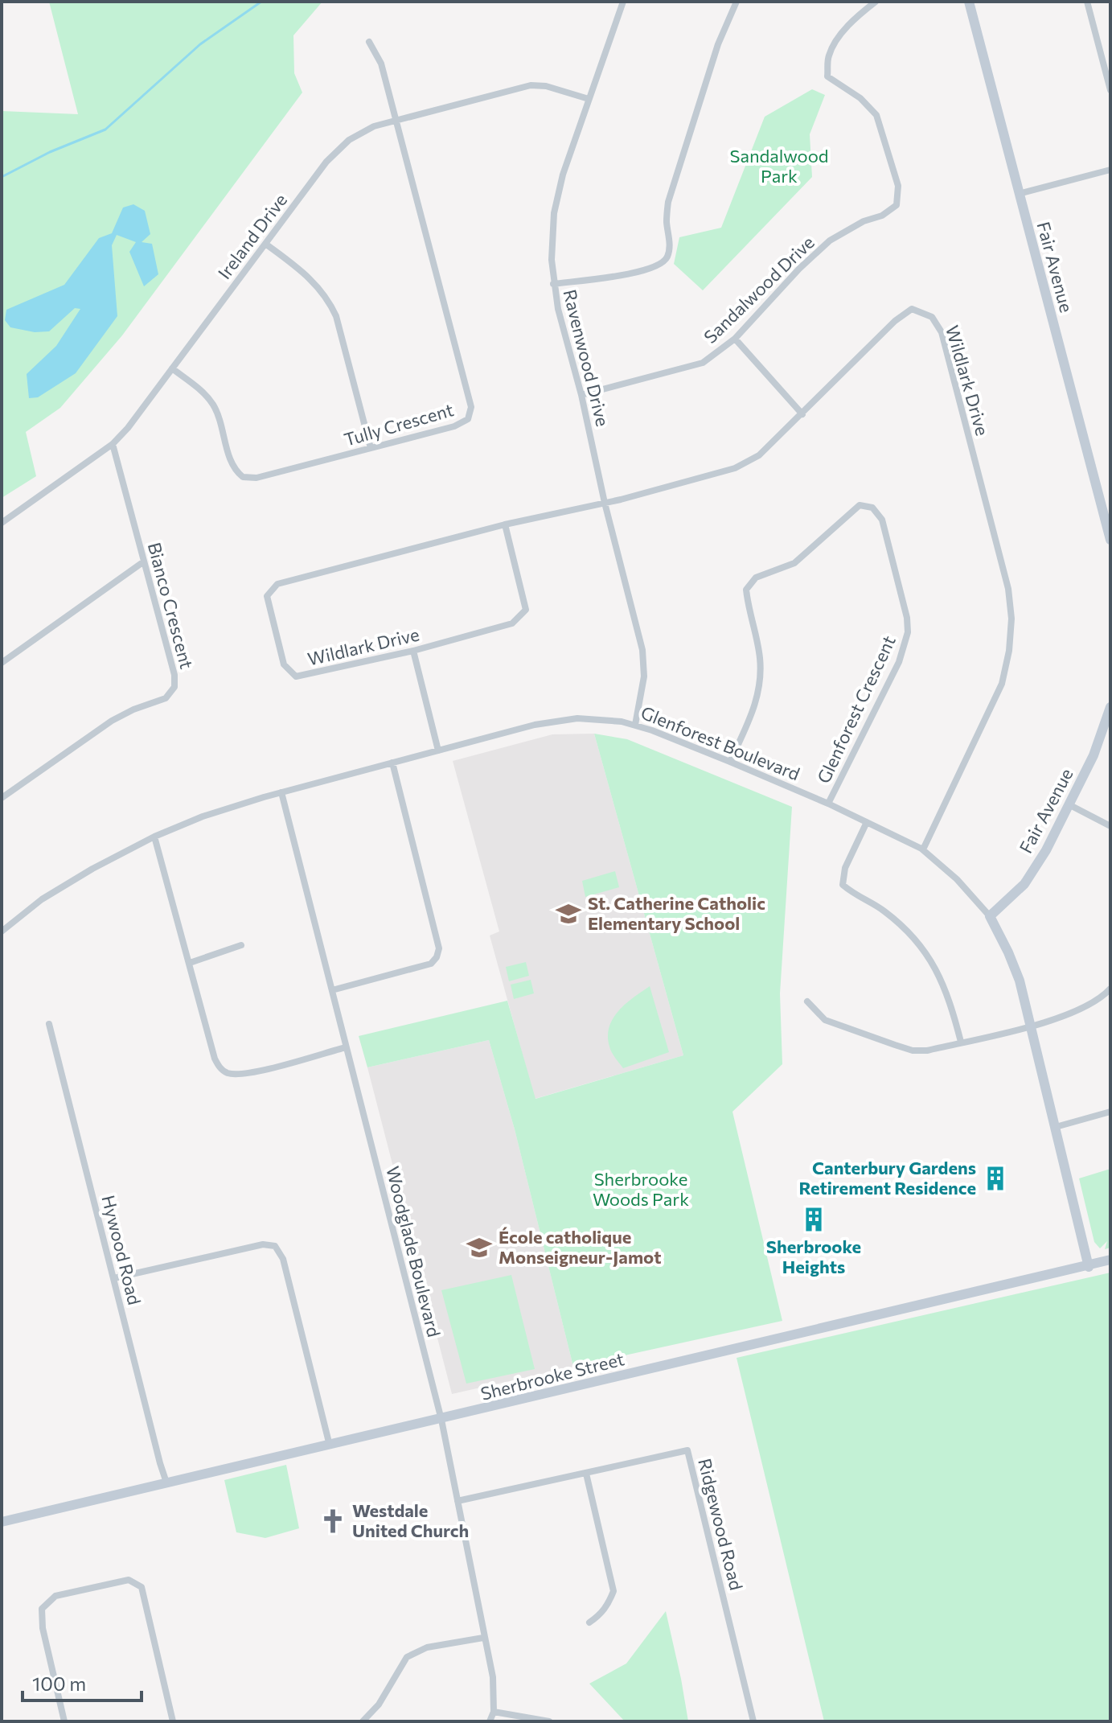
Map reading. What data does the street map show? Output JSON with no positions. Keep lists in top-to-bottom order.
{
  "streets": {
    "street": [
      "Ireland Drive",
      "Fair Avenue",
      "Sandalwood Drive",
      "Ravenwood Drive",
      "Wildlark Drive",
      "Tully Crescent",
      "Bianco Crescent",
      "Glenforest Crescent",
      "Glenforest Boulevard",
      "Hywood Road",
      "Woodglade Boulevard",
      "Sherbrooke Street",
      "Ridgewood Road"
    ]
  },
  "crossings": [
    ["Ireland Drive", "Ravenwood Drive"],
    ["Ireland Drive", "Tully Crescent"],
    ["Ireland Drive", "Bianco Crescent"],
    ["Fair Avenue", "Glenforest Boulevard"],
    ["Sandalwood Drive", "Ravenwood Drive"],
    ["Ravenwood Drive", "Wildlark Drive"],
    ["Ravenwood Drive", "Glenforest Boulevard"],
    ["Wildlark Drive", "Glenforest Boulevard"],
    ["Glenforest Crescent", "Glenforest Boulevard"],
    ["Glenforest Boulevard", "Woodglade Boulevard"],
    ["Glenforest Boulevard", "Sherbrooke Street"],
    ["Hywood Road", "Sherbrooke Street"],
    ["Woodglade Boulevard", "Sherbrooke Street"],
    ["Woodglade Boulevard", "Ridgewood Road"]
  ],
  "parks": ["Sandalwood Park", "Sherbrooke Woods Park"],
  "places": {
    "school or university": ["St. Catherine Catholic Elementary School", "École catholique Monseigneur-Jamot"],
    "building": ["Canterbury Gardens Retirement Residence", "Sherbrooke Heights"],
    "church": ["Westdale United Church"]
  },
  "scale_bar": "100 m"
}
